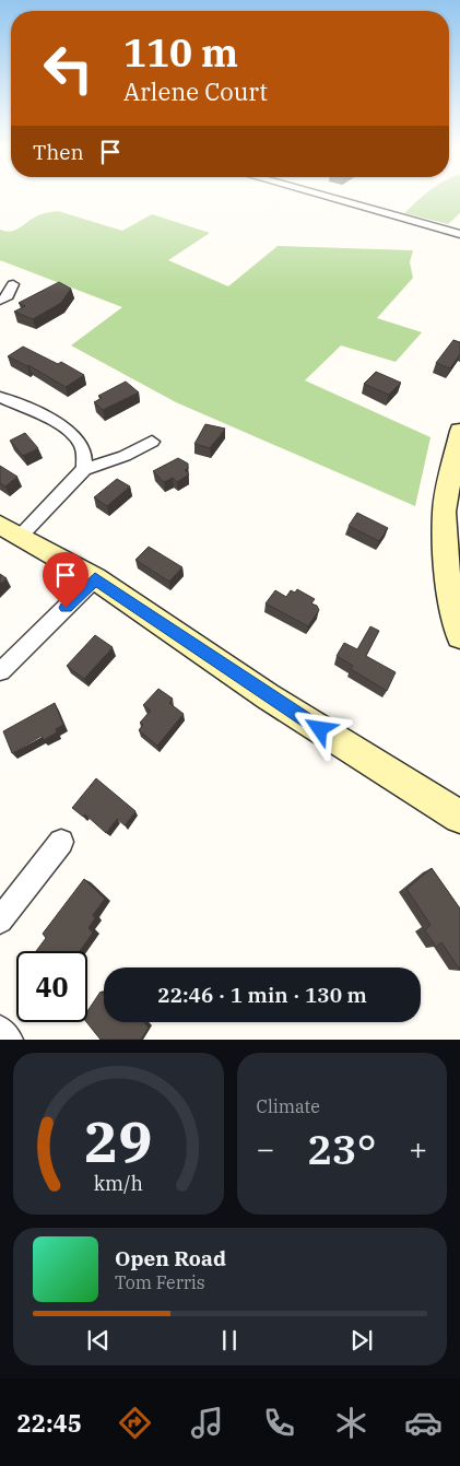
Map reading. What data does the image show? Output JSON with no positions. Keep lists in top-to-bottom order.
{
  "page": {
    "turn": ["110 m", "Arlene Court"],
    "then": "Then",
    "limit": "40",
    "trip": "22:46 · 1 min · 130 m",
    "tile": "Climate",
    "heat": ["−", "23°", "+"],
    "song": ["Open Road", "Tom Ferris"],
    "tabs": "22:45",
    "gauge": ["29", "km/h"]
  }
}
